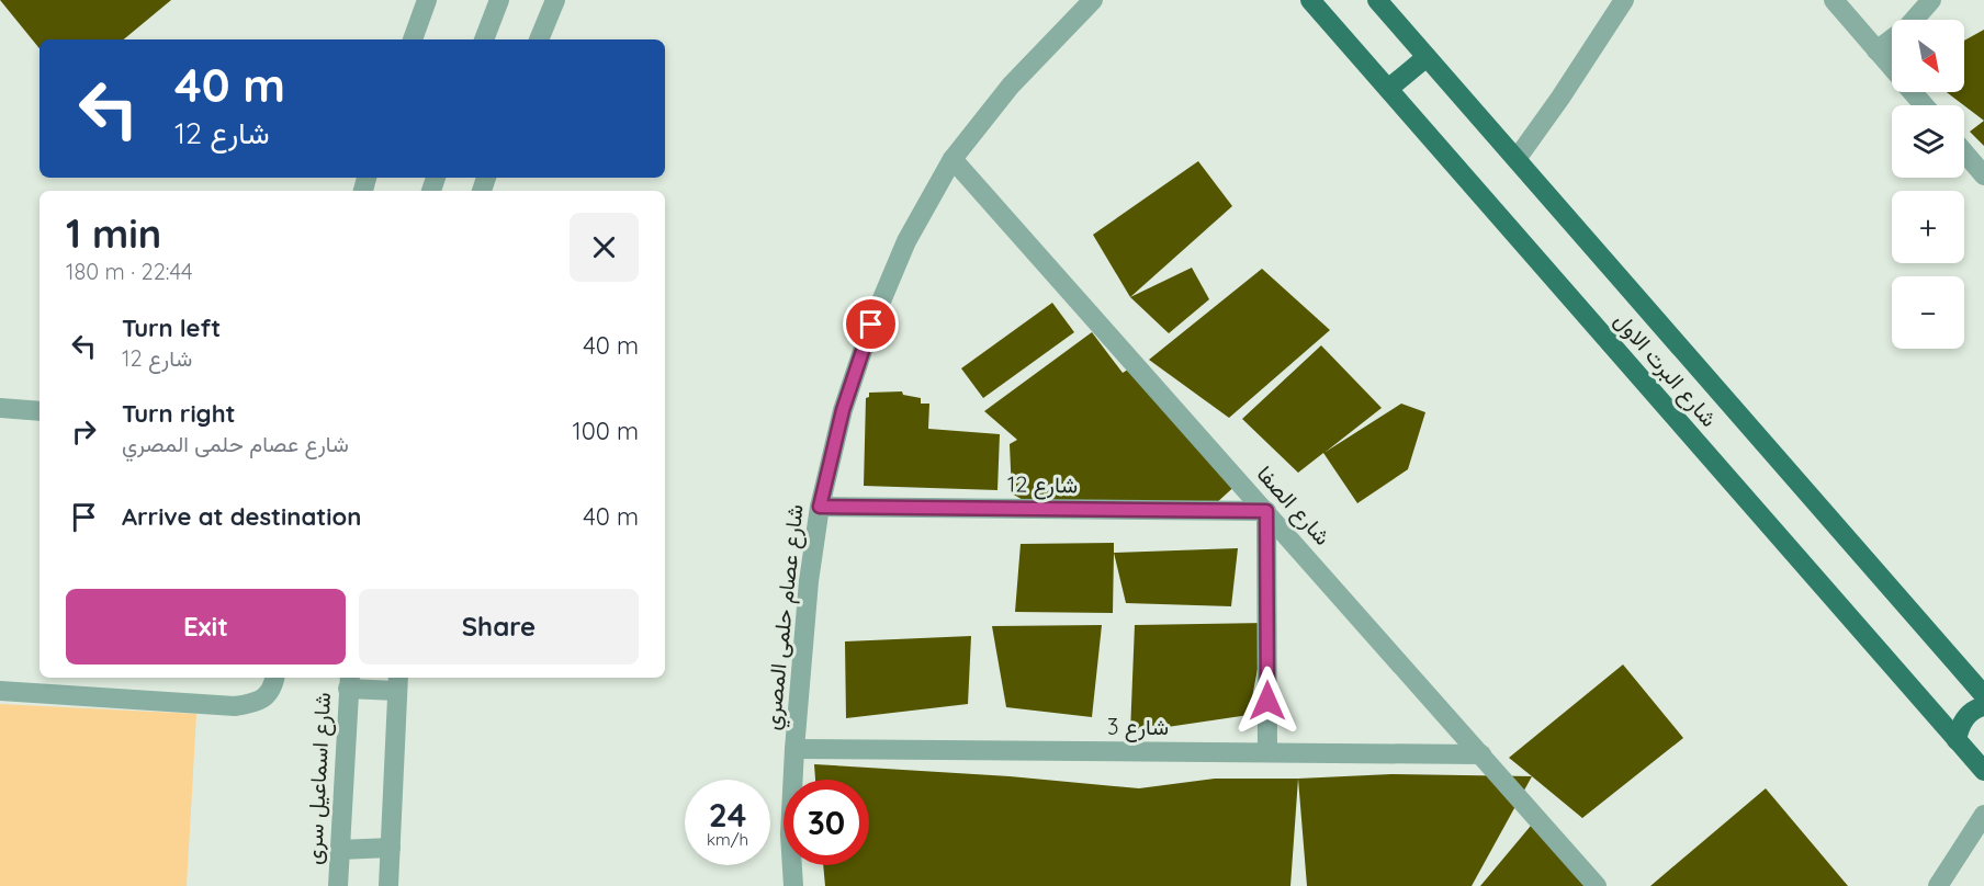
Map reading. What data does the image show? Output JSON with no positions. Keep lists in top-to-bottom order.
{
  "streets": {
    "main road": ["شارع البرت الاول"],
    "street": [
      "شارع 12",
      "شارع الصفا",
      "شارع عصام حلمى المصري",
      "شارع 3",
      "شارع اسماعيل سرى"
    ]
  },
  "crossings": [
    ["شارع 12", "شارع الصفا"],
    ["شارع 12", "شارع عصام حلمى المصري"],
    ["شارع الصفا", "شارع عصام حلمى المصري"],
    ["شارع الصفا", "شارع 3"],
    ["شارع عصام حلمى المصري", "شارع 3"]
  ],
  "north": "bottom right",
  "page": {
    "map_buttons": ["+", "−"],
    "turn": ["40 m", "شارع 12"],
    "heading": ["1 min", "180 m · 22:44"],
    "list": [
      {
        "name": "Turn left",
        "note": "شارع 12",
        "value": "40 m"
      },
      {
        "name": "Turn right",
        "note": "شارع عصام حلمى المصري",
        "value": "100 m"
      },
      {
        "name": "Arrive at destination",
        "value": "40 m"
      }
    ],
    "buttons": ["Exit", "Share"],
    "speed": "24 km/h",
    "limit": "30"
  }
}
